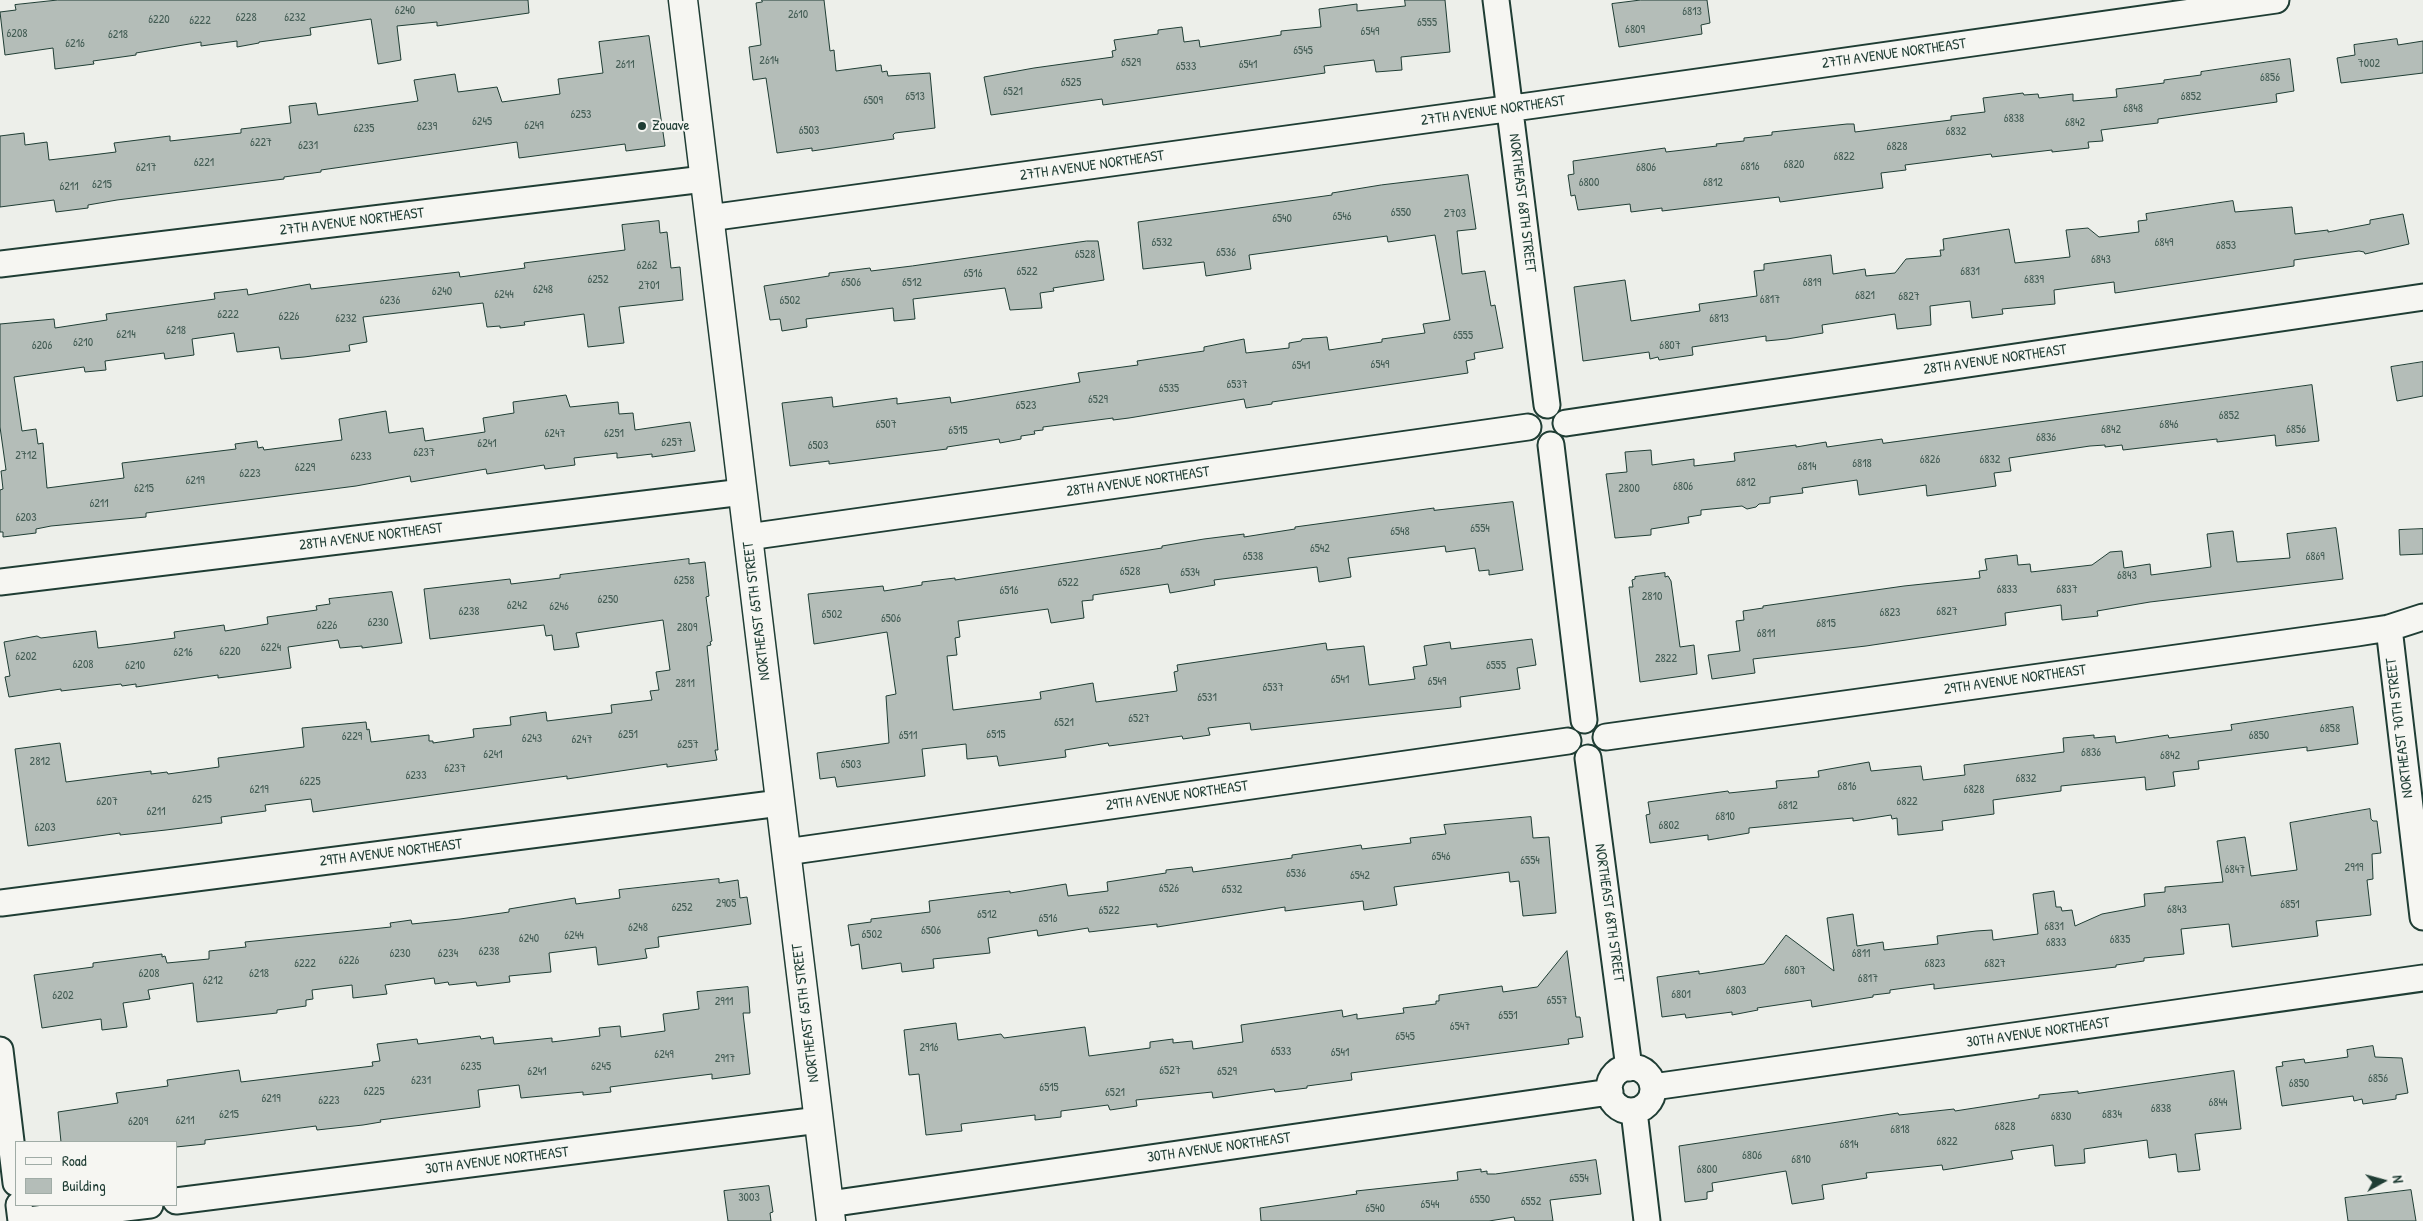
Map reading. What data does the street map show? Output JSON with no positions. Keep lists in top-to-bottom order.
{
  "streets": {
    "main road": ["NORTHEAST 65TH STREET"],
    "street": [
      "27TH AVENUE NORTHEAST",
      "NORTHEAST 68TH STREET",
      "28TH AVENUE NORTHEAST",
      "29TH AVENUE NORTHEAST",
      "NORTHEAST 70TH STREET",
      "30TH AVENUE NORTHEAST"
    ]
  },
  "crossings": [
    ["27TH AVENUE NORTHEAST", "NORTHEAST 68TH STREET"],
    ["27TH AVENUE NORTHEAST", "NORTHEAST 65TH STREET"],
    ["NORTHEAST 68TH STREET", "28TH AVENUE NORTHEAST"],
    ["NORTHEAST 68TH STREET", "29TH AVENUE NORTHEAST"],
    ["NORTHEAST 68TH STREET", "30TH AVENUE NORTHEAST"],
    ["28TH AVENUE NORTHEAST", "NORTHEAST 65TH STREET"],
    ["NORTHEAST 65TH STREET", "29TH AVENUE NORTHEAST"],
    ["NORTHEAST 65TH STREET", "30TH AVENUE NORTHEAST"],
    ["29TH AVENUE NORTHEAST", "NORTHEAST 70TH STREET"]
  ],
  "places": ["Zouave"],
  "house_numbers": [
    "6240",
    "6813",
    "2610",
    "6228",
    "6232",
    "6220",
    "6222",
    "6555",
    "6809",
    "6549",
    "6208",
    "6218",
    "6216",
    "6545",
    "2614",
    "6529",
    "7002",
    "2611",
    "6541",
    "6533",
    "6856",
    "6525",
    "6521",
    "6513",
    "6852",
    "6509",
    "6848",
    "6253",
    "6838",
    "6245",
    "6842",
    "6249",
    "6239",
    "6235",
    "6503",
    "6832",
    "6227",
    "6231",
    "6828",
    "6822",
    "6221",
    "6820",
    "6816",
    "6217",
    "6806",
    "6800",
    "6812",
    "6215",
    "6211",
    "6550",
    "2703",
    "6546",
    "6540",
    "6532",
    "6849",
    "6853",
    "6536",
    "6528",
    "6843",
    "6262",
    "6522",
    "6831",
    "6516",
    "6252",
    "6839",
    "6506",
    "6512",
    "6819",
    "2701",
    "6248",
    "6240",
    "6244",
    "6821",
    "6827",
    "6817",
    "6236",
    "6502",
    "6222",
    "6226",
    "6232",
    "6813",
    "6218",
    "6214",
    "6555",
    "6210",
    "6206",
    "6807",
    "6549",
    "6541",
    "6537",
    "6535",
    "6529",
    "6523",
    "6852",
    "6507",
    "6846",
    "6842",
    "6856",
    "6515",
    "6247",
    "6251",
    "6836",
    "6257",
    "6241",
    "6503",
    "6237",
    "2712",
    "6233",
    "6826",
    "6832",
    "6818",
    "6814",
    "6229",
    "6223",
    "6219",
    "6812",
    "6806",
    "6215",
    "2800",
    "6211",
    "6203",
    "6554",
    "6548",
    "6542",
    "6538",
    "6869",
    "6528",
    "6534",
    "6843",
    "6258",
    "6522",
    "6833",
    "6837",
    "6516",
    "2810",
    "6250",
    "6242",
    "6246",
    "6238",
    "6827",
    "6823",
    "6502",
    "6506",
    "6230",
    "6815",
    "6226",
    "2809",
    "6811",
    "6224",
    "6220",
    "6216",
    "6202",
    "2822",
    "6208",
    "6210",
    "6555",
    "6541",
    "6549",
    "2811",
    "6537",
    "6531",
    "6527",
    "6521",
    "6858",
    "6251",
    "6515",
    "6511",
    "6850",
    "6229",
    "6243",
    "6247",
    "6257",
    "6836",
    "6241",
    "6842",
    "2812",
    "6503",
    "6237",
    "6233",
    "6832",
    "6225",
    "6816",
    "6219",
    "6828",
    "6215",
    "6207",
    "6822",
    "6812",
    "6211",
    "6810",
    "6802",
    "6203",
    "6546",
    "6554",
    "2919",
    "6847",
    "6536",
    "6542",
    "6526",
    "6532",
    "2905",
    "6851",
    "6252",
    "6843",
    "6522",
    "6512",
    "6516",
    "6831",
    "6248",
    "6506",
    "6502",
    "6244",
    "6240",
    "6835",
    "6833",
    "6238",
    "6230",
    "6234",
    "6811",
    "6226",
    "6222",
    "6823",
    "6827",
    "6807",
    "6208",
    "6218",
    "6817",
    "6212",
    "6803",
    "6801",
    "6202",
    "6557",
    "2911",
    "6551",
    "6547",
    "6545",
    "2916",
    "6533",
    "6541",
    "6249",
    "2917",
    "6235",
    "6245",
    "6527",
    "6241",
    "6529",
    "6856",
    "6231",
    "6850",
    "6515",
    "6225",
    "6521",
    "6219",
    "6223",
    "6844",
    "6838",
    "6215",
    "6834",
    "6830",
    "6211",
    "6209",
    "6828",
    "6818",
    "6822",
    "6814",
    "6806",
    "6810",
    "6800",
    "6554",
    "3003",
    "6550",
    "6552",
    "6544",
    "6540"
  ],
  "legend": ["Road", "Building"],
  "north": "right"
}
